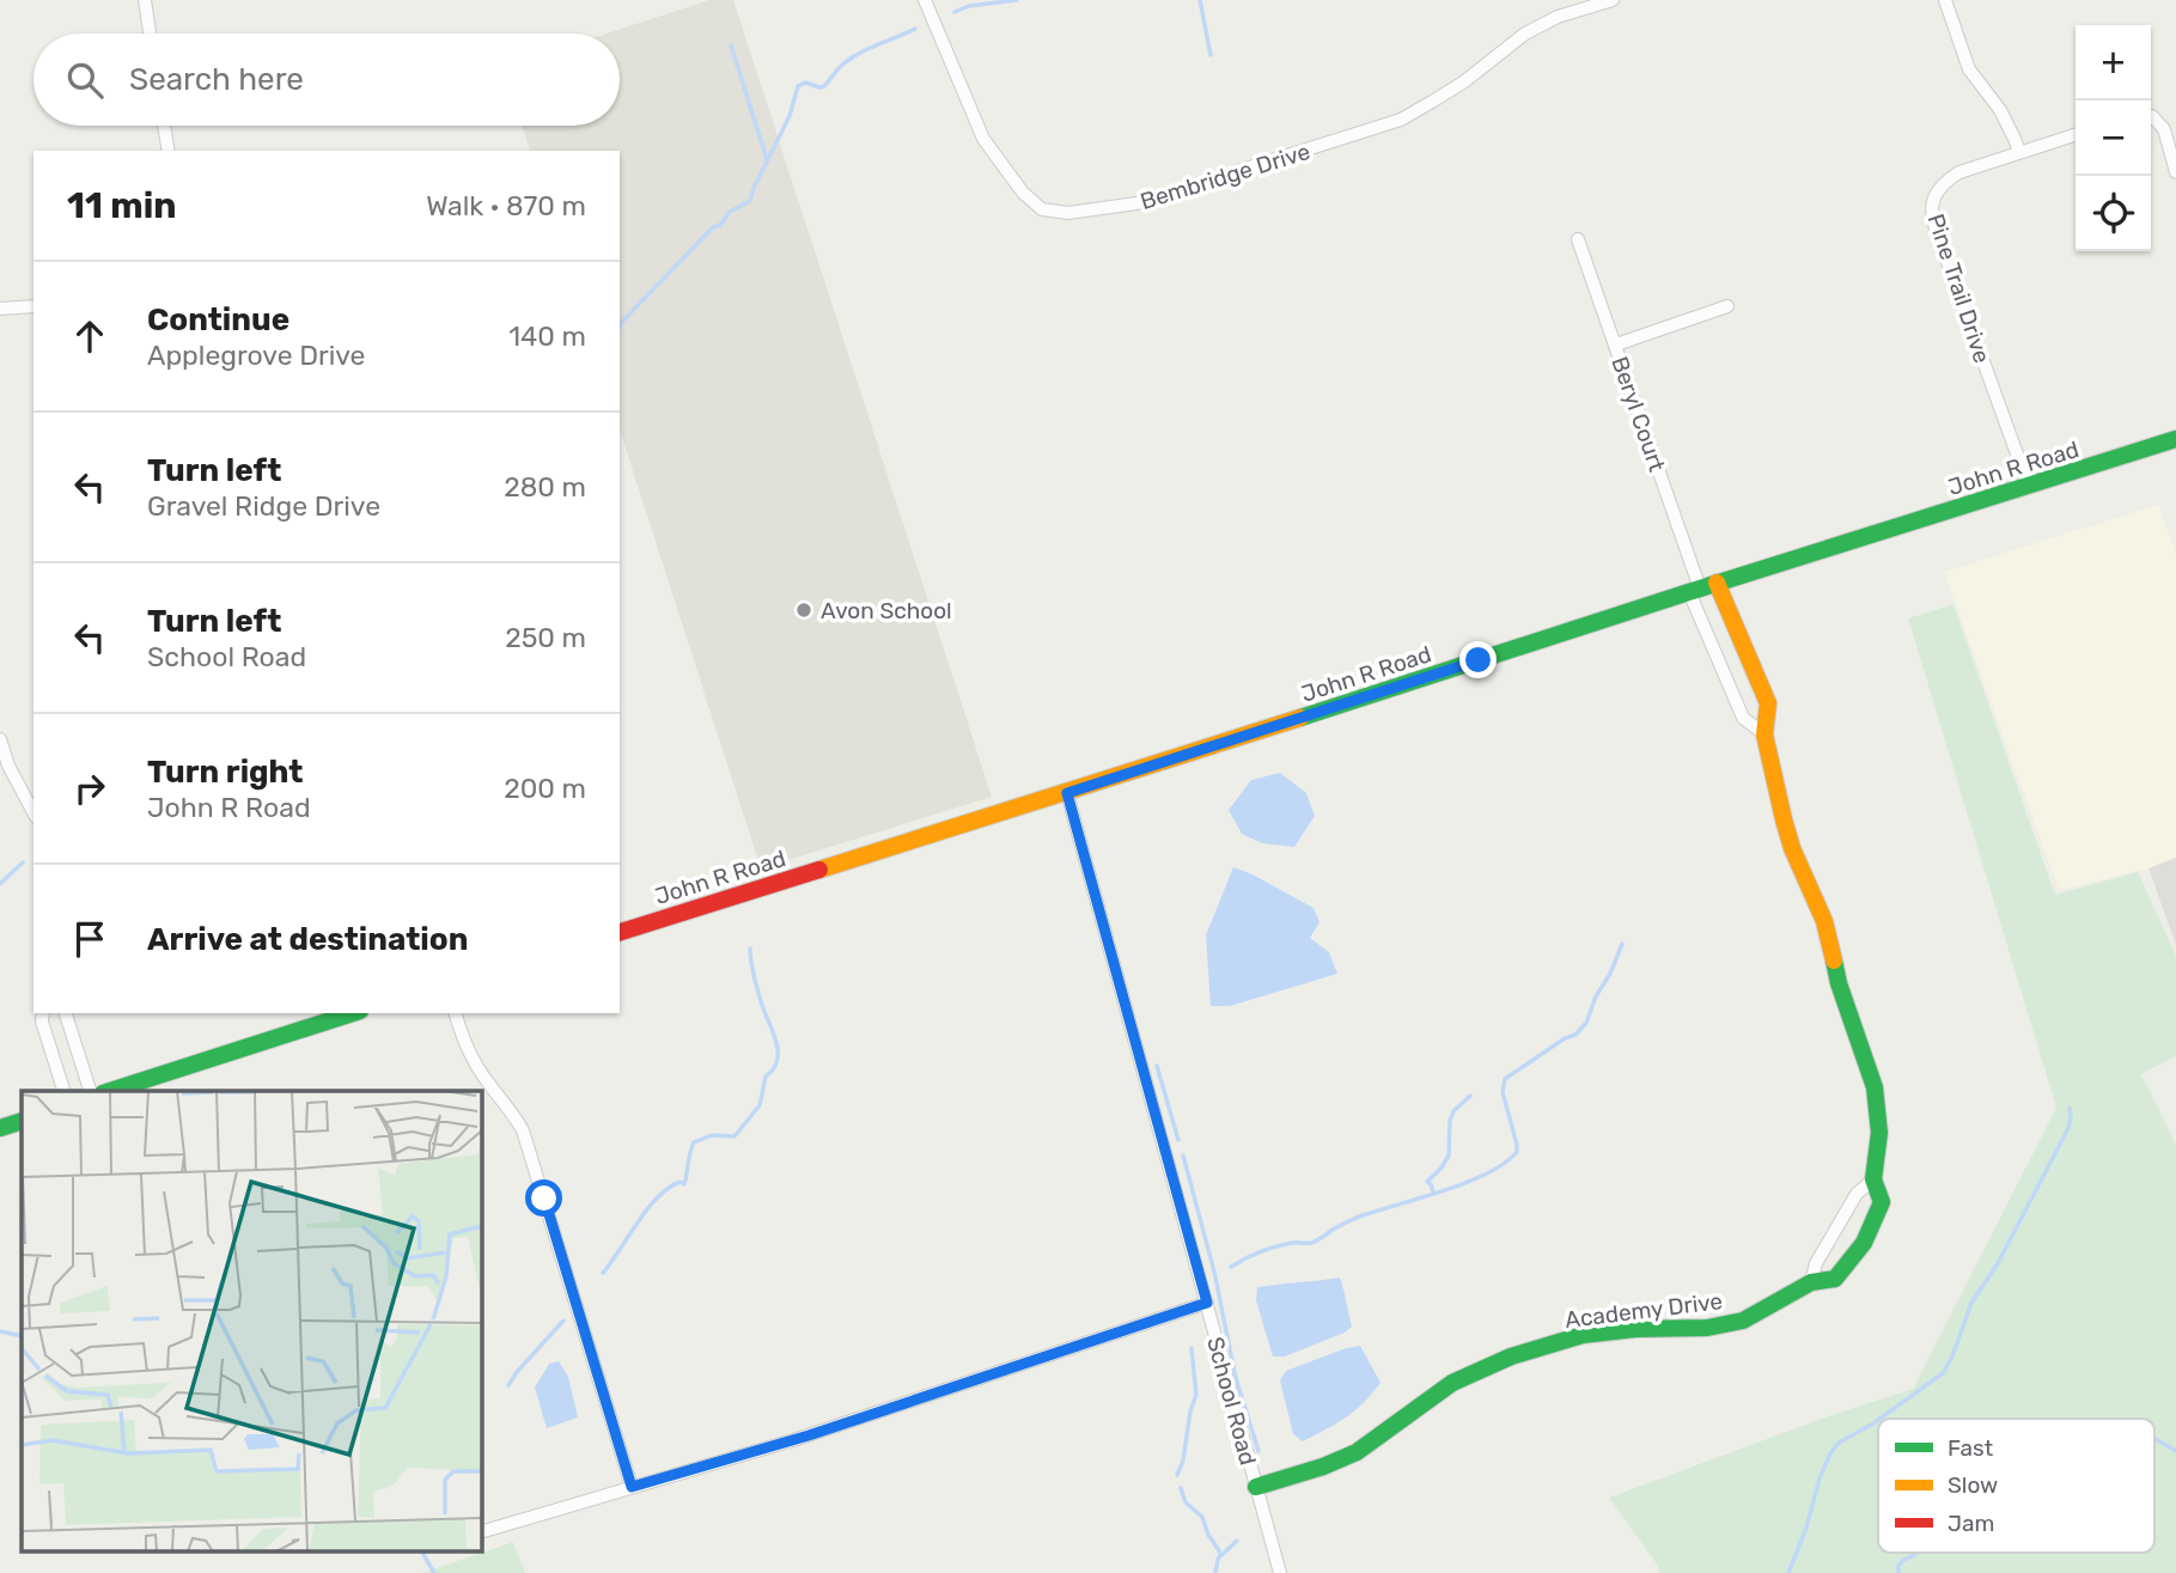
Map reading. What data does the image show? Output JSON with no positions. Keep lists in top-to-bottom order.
{
  "streets": {
    "main road": ["John R Road", "Academy Drive"],
    "street": [
      "Bembridge Drive",
      "Pine Trail Drive",
      "Beryl Court",
      "School Road"
    ]
  },
  "crossings": [
    ["Pine Trail Drive", "John R Road"],
    ["Beryl Court", "John R Road"],
    ["Beryl Court", "Academy Drive"],
    ["John R Road", "Academy Drive"],
    ["John R Road", "School Road"],
    ["Academy Drive", "School Road"]
  ],
  "places": ["Avon School"],
  "legend": ["Fast", "Slow", "Jam"],
  "page": {
    "map_buttons": ["+", "−"],
    "search": "Search here",
    "heading": ["11 min", "Walk · 870 m"],
    "list": [
      ["Continue", "Applegrove Drive", "140 m"],
      ["Turn left", "Gravel Ridge Drive", "280 m"],
      ["Turn left", "School Road", "250 m"],
      ["Turn right", "John R Road", "200 m"],
      "Arrive at destination"
    ]
  }
}
